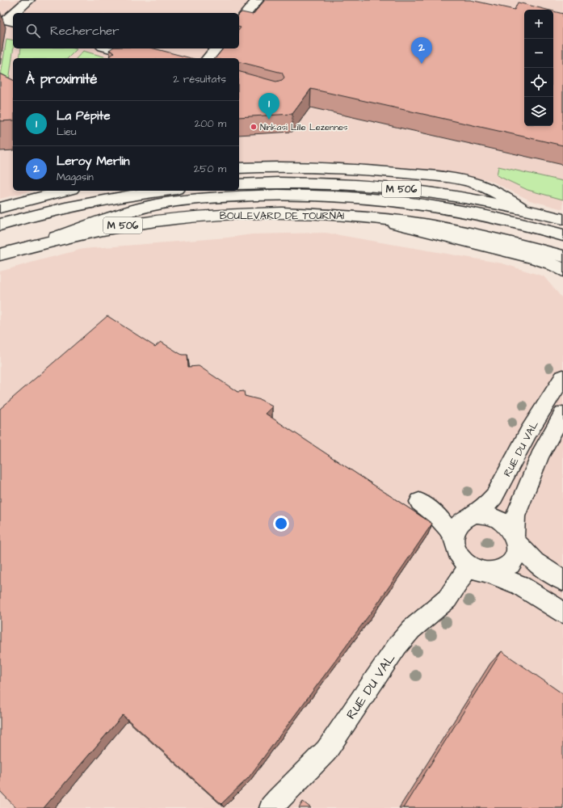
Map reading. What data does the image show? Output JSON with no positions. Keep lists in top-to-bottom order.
{
  "streets": {
    "main road": ["M 506", "BOULEVARD DE TOURNAI", "RUE DU VAL"]
  },
  "crossings": [
    ["M 506", "BOULEVARD DE TOURNAI"]
  ],
  "places": ["Ninkasi Lille Lezennes"],
  "page": {
    "map_buttons": ["+", "−"],
    "search": "Rechercher",
    "pins": ["2", "1"],
    "heading": ["À proximité", "2 résultats"],
    "list": [
      {
        "mark": "1",
        "name": "La Pépite",
        "note": "Lieu",
        "value": "200 m"
      },
      {
        "mark": "2",
        "name": "Leroy Merlin",
        "note": "Magasin",
        "value": "250 m"
      }
    ]
  }
}
